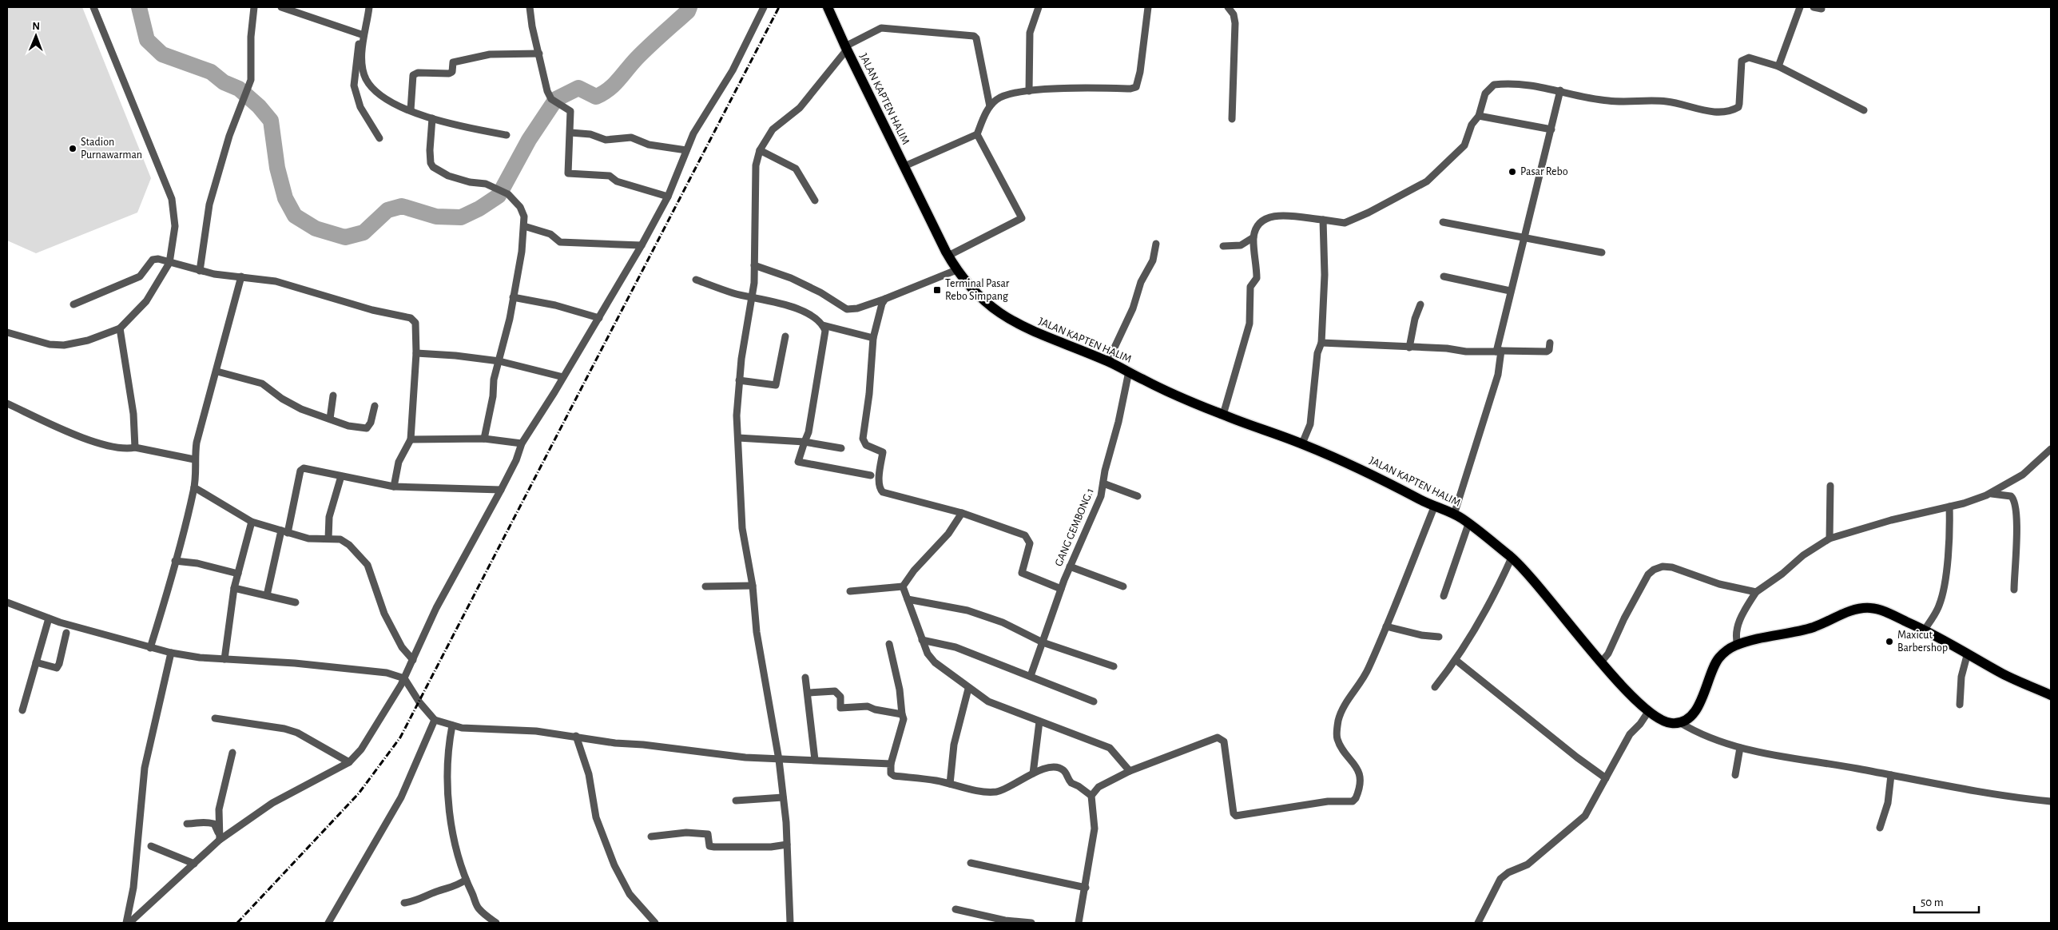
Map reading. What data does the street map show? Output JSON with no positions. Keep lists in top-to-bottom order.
{
  "streets": {
    "main road": ["JALAN KAPTEN HALIM"],
    "street": ["GANG GEMBONG.1"]
  },
  "crossings": [
    ["JALAN KAPTEN HALIM", "GANG GEMBONG.1"]
  ],
  "places": {
    "other": ["Stadion Purnawarman", "Pasar Rebo", "Maxicut Barbershop"],
    "transit": ["Terminal Pasar Rebo Simpang"]
  },
  "scale_bar": "50 m",
  "north": "top"
}
